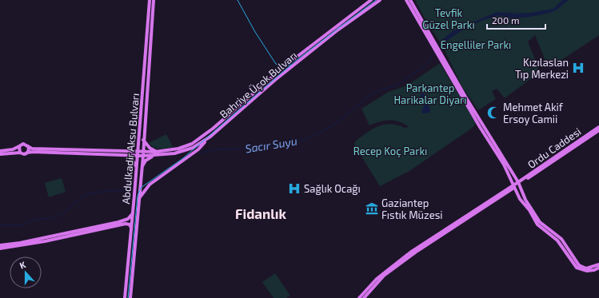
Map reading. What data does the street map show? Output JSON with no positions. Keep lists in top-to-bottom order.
{
  "streets": {
    "main road": ["Bahriye Üçok Bulvarı", "Ordu Caddesi", "Abdulkadir Aksu Bulvarı"]
  },
  "crossings": [
    ["Bahriye Üçok Bulvarı", "Abdulkadir Aksu Bulvarı"]
  ],
  "districts": ["Fidanlık"],
  "water": ["Sacır Suyu"],
  "parks": [
    "Tevfik Güzel Parkı",
    "Engelliler Parkı",
    "Parkantep Harikalar Diyarı",
    "Recep Koç Parkı"
  ],
  "places": {
    "hospital": ["Kızılaslan Tıp Merkezi", "Sağlık Ocağı"],
    "mosque": ["Mehmet Akif Ersoy Camii"],
    "museum": ["Gaziantep Fıstık Müzesi"]
  },
  "scale_bar": "200 m",
  "north": "top"
}
